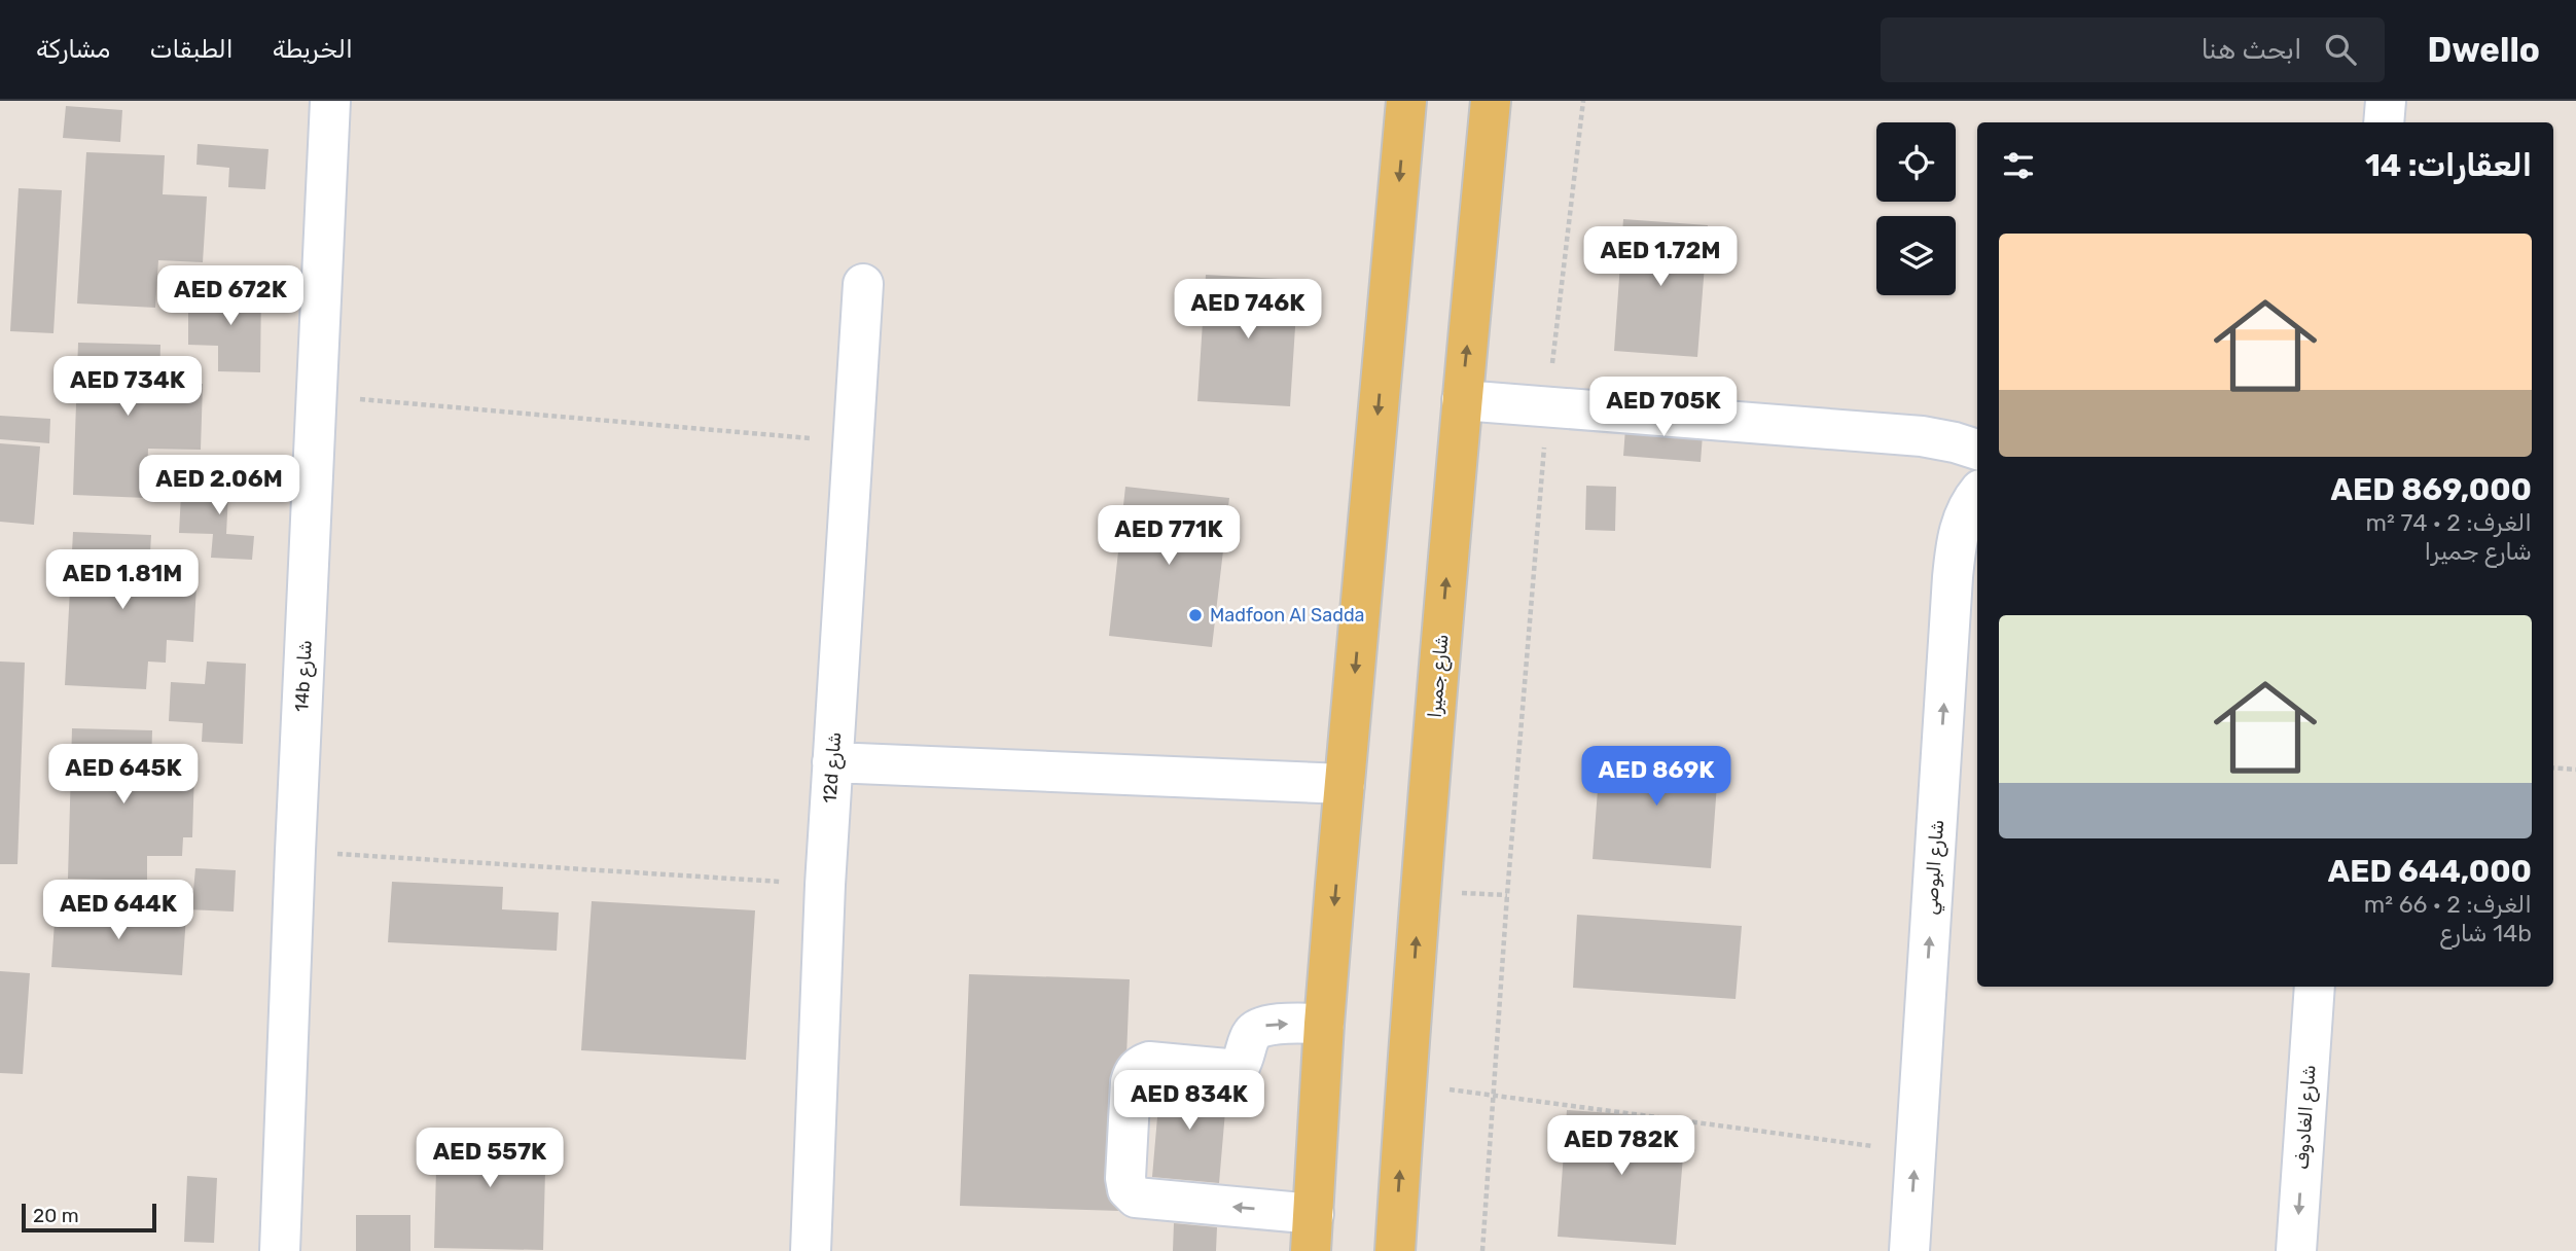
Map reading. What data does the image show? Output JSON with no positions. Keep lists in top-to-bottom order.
{
  "streets": {
    "main road": ["شارع جميرا"],
    "street": [
      "14b شارع",
      "12d شارع",
      "شارع البوصي",
      "شارع الغادوف"
    ]
  },
  "one_way": ["شارع البوصي", "شارع الغادوف"],
  "places": ["Madfoon Al Sadda"],
  "scale_bar": "20 m",
  "page": {
    "header": "Dwello",
    "search": "ابحث هنا",
    "nav": ["الخريطة", "الطبقات", "مشاركة"],
    "heading": "العقارات: 14",
    "list": [
      {
        "name": "AED 869,000",
        "note": "الغرف: 2 · 74 m² · شارع جميرا"
      },
      {
        "name": "AED 644,000",
        "note": "الغرف: 2 · 66 m² · 14b شارع"
      }
    ],
    "price": [
      "AED 1.72M",
      "AED 672K",
      "AED 746K",
      "AED 734K",
      "AED 705K",
      "AED 2.06M",
      "AED 771K",
      "AED 1.81M",
      "AED 645K",
      "AED 869K",
      "AED 644K",
      "AED 834K",
      "AED 782K",
      "AED 557K"
    ],
    "scale": "20 m"
  }
}
